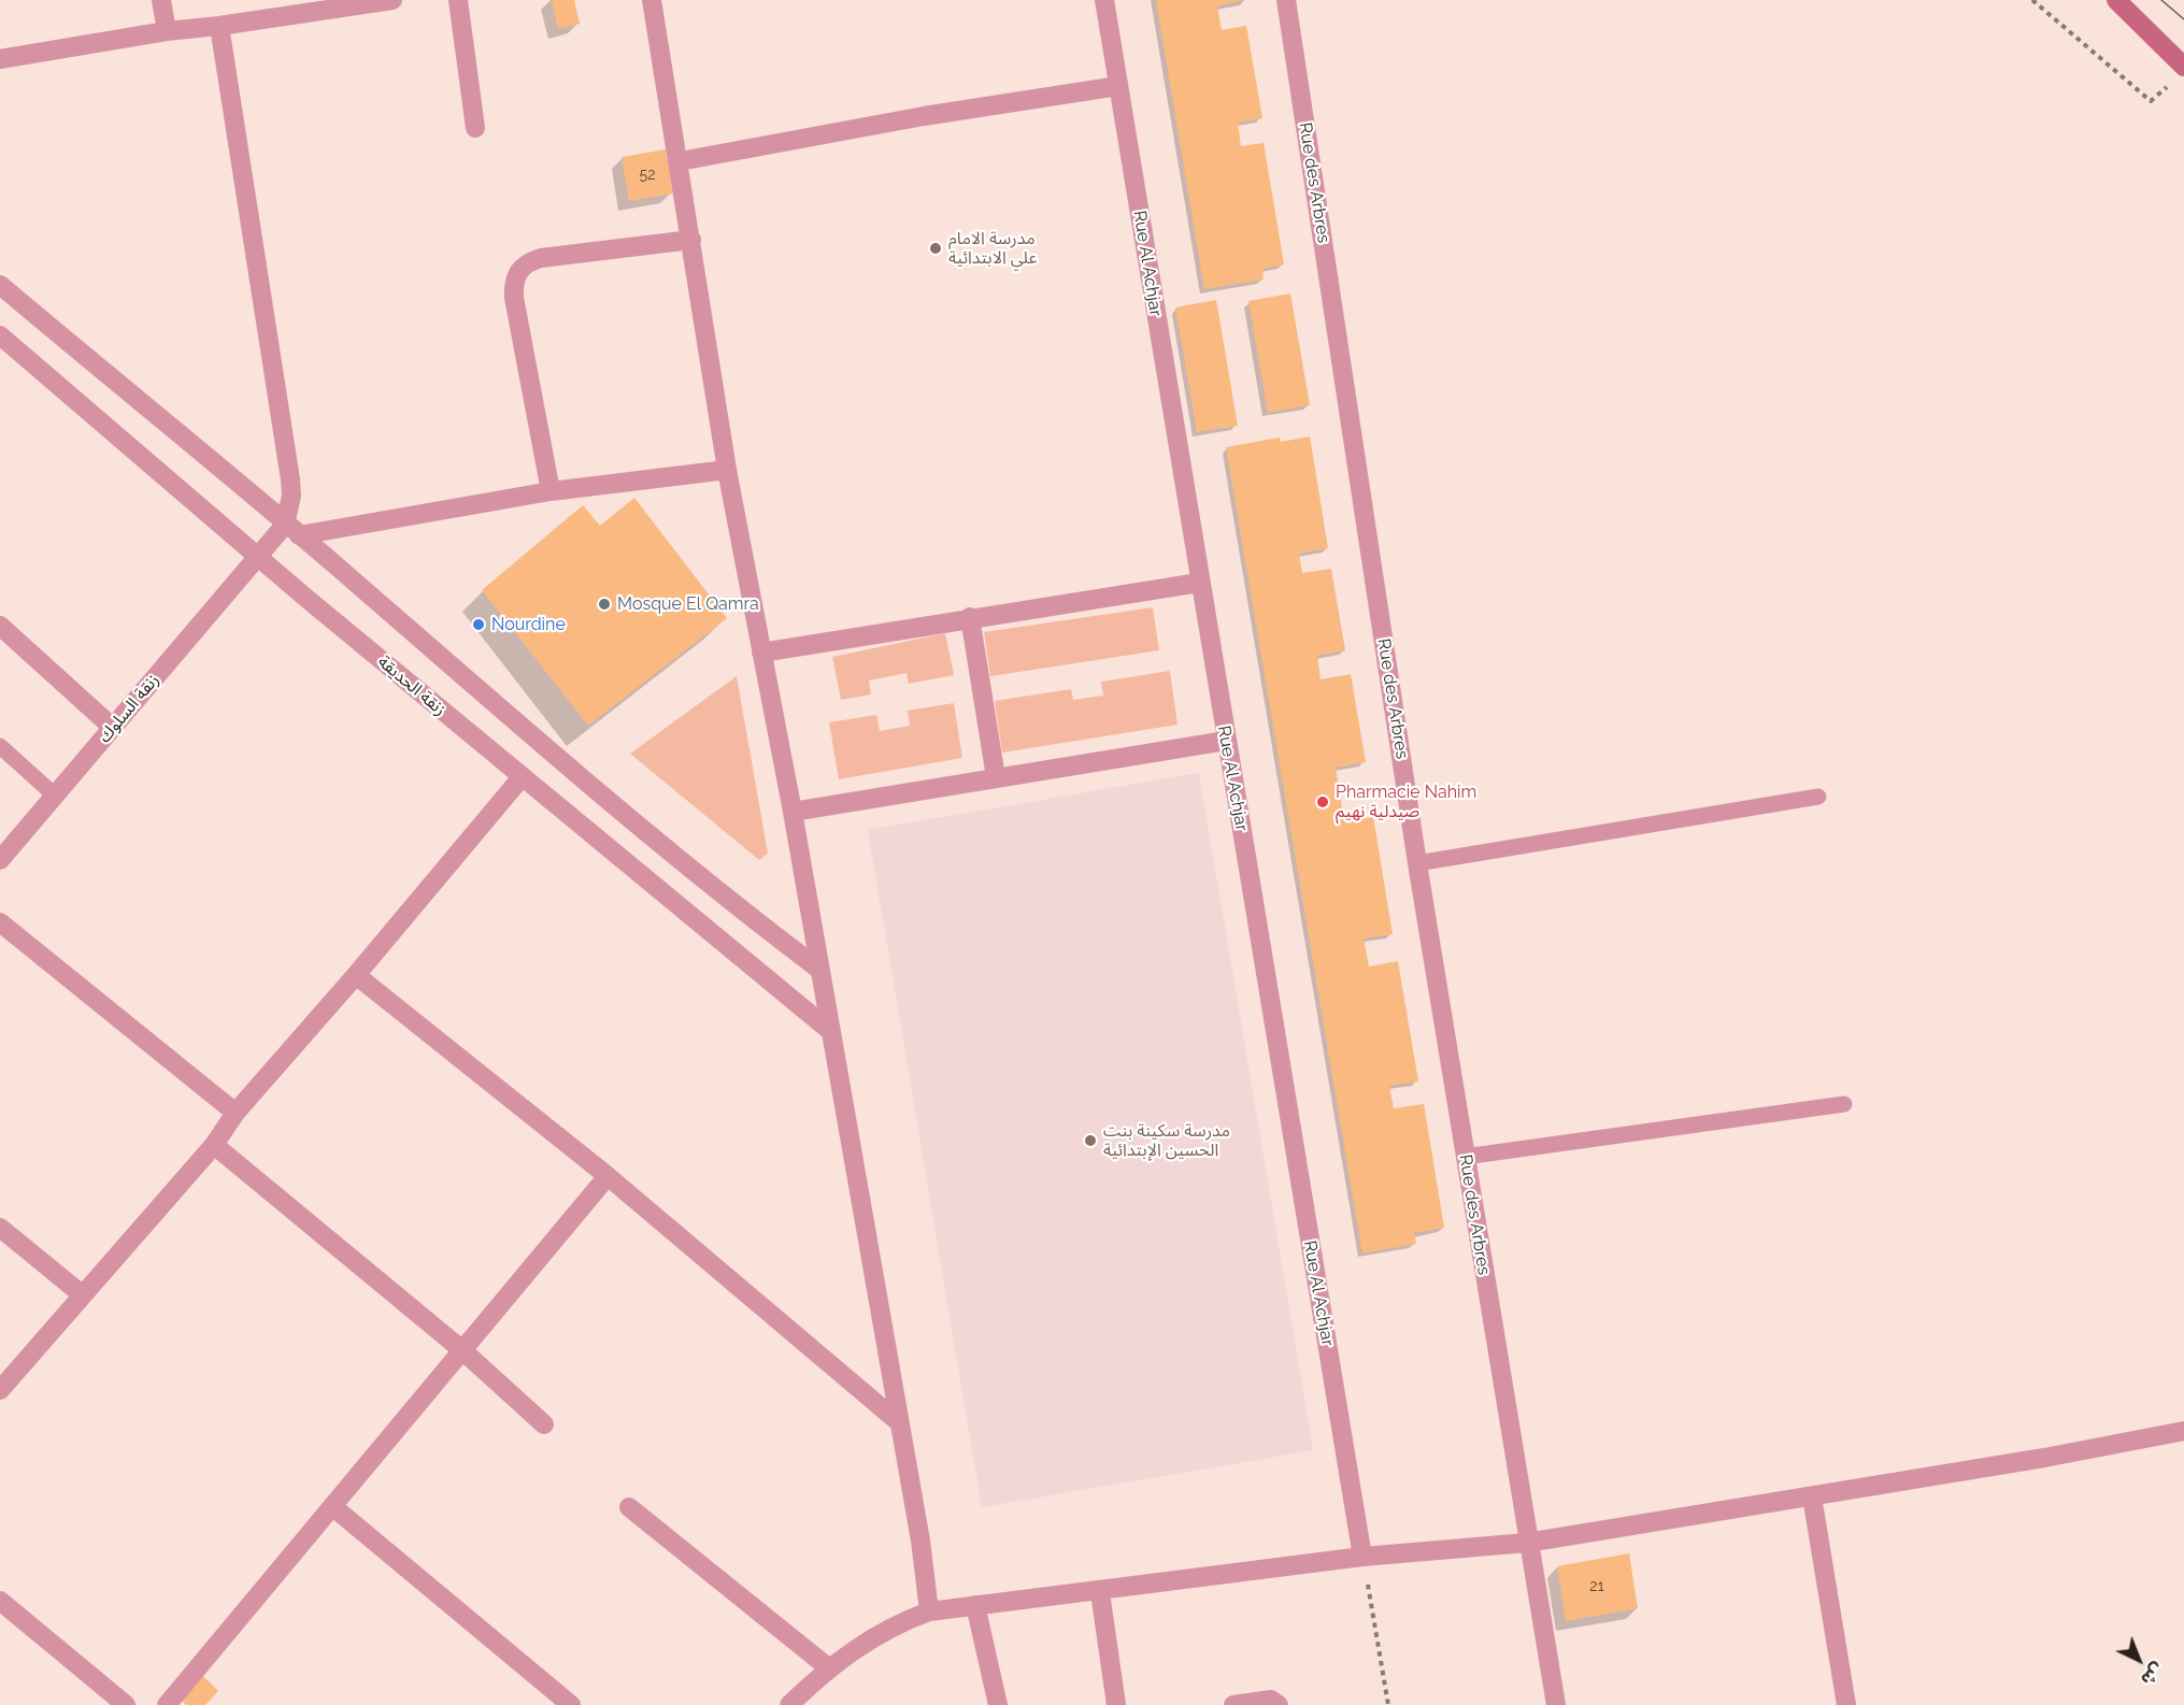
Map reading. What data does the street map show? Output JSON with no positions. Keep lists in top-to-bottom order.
{
  "streets": {
    "street": [
      "Rue des Arbres",
      "Rue Al Achjar",
      "زنقة الحديقة",
      "زنقة السلوك"
    ]
  },
  "crossings": [
    ["زنقة الحديقة", "زنقة السلوك"]
  ],
  "places": [
    "مدرسة الامام علي الابتدائية",
    "Mosque El Qamra",
    "Nourdine",
    "Pharmacie Nahim صيدلية نهيم",
    "مدرسة سكينة بنت الحسين الإبتدائية"
  ],
  "house_numbers": ["52", "21"],
  "north": "bottom right"
}
